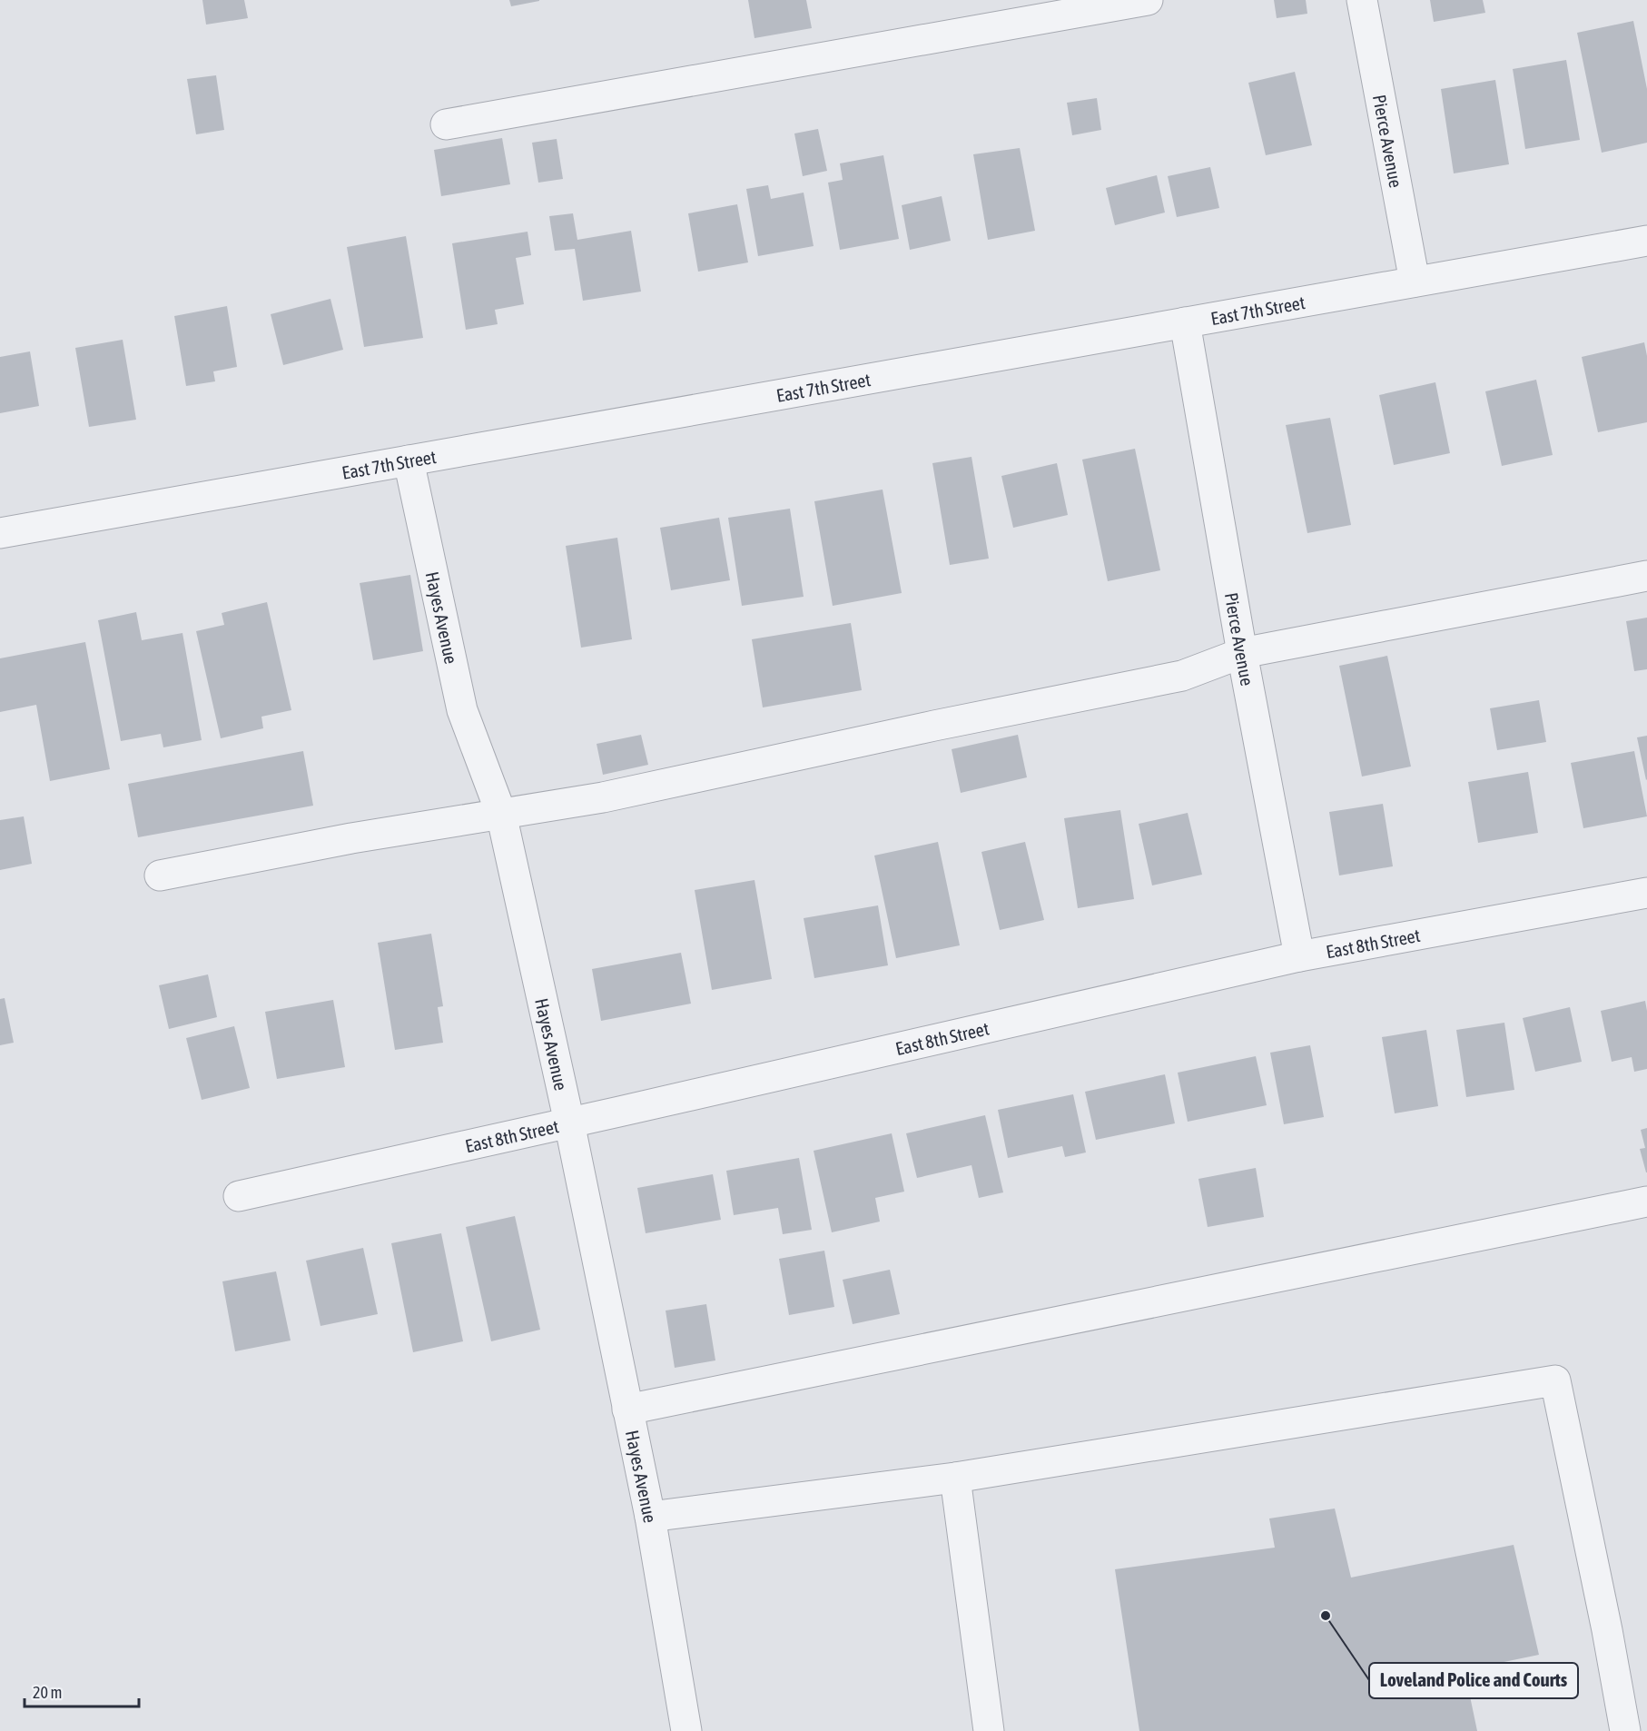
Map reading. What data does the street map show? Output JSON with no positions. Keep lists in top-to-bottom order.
{
  "streets": {
    "street": [
      "Pierce Avenue",
      "East 7th Street",
      "Hayes Avenue",
      "East 8th Street"
    ]
  },
  "crossings": [
    ["Pierce Avenue", "East 7th Street"],
    ["Pierce Avenue", "East 8th Street"],
    ["East 7th Street", "Hayes Avenue"],
    ["Hayes Avenue", "East 8th Street"]
  ],
  "places": ["Loveland Police and Courts"],
  "scale_bar": "20 m"
}
